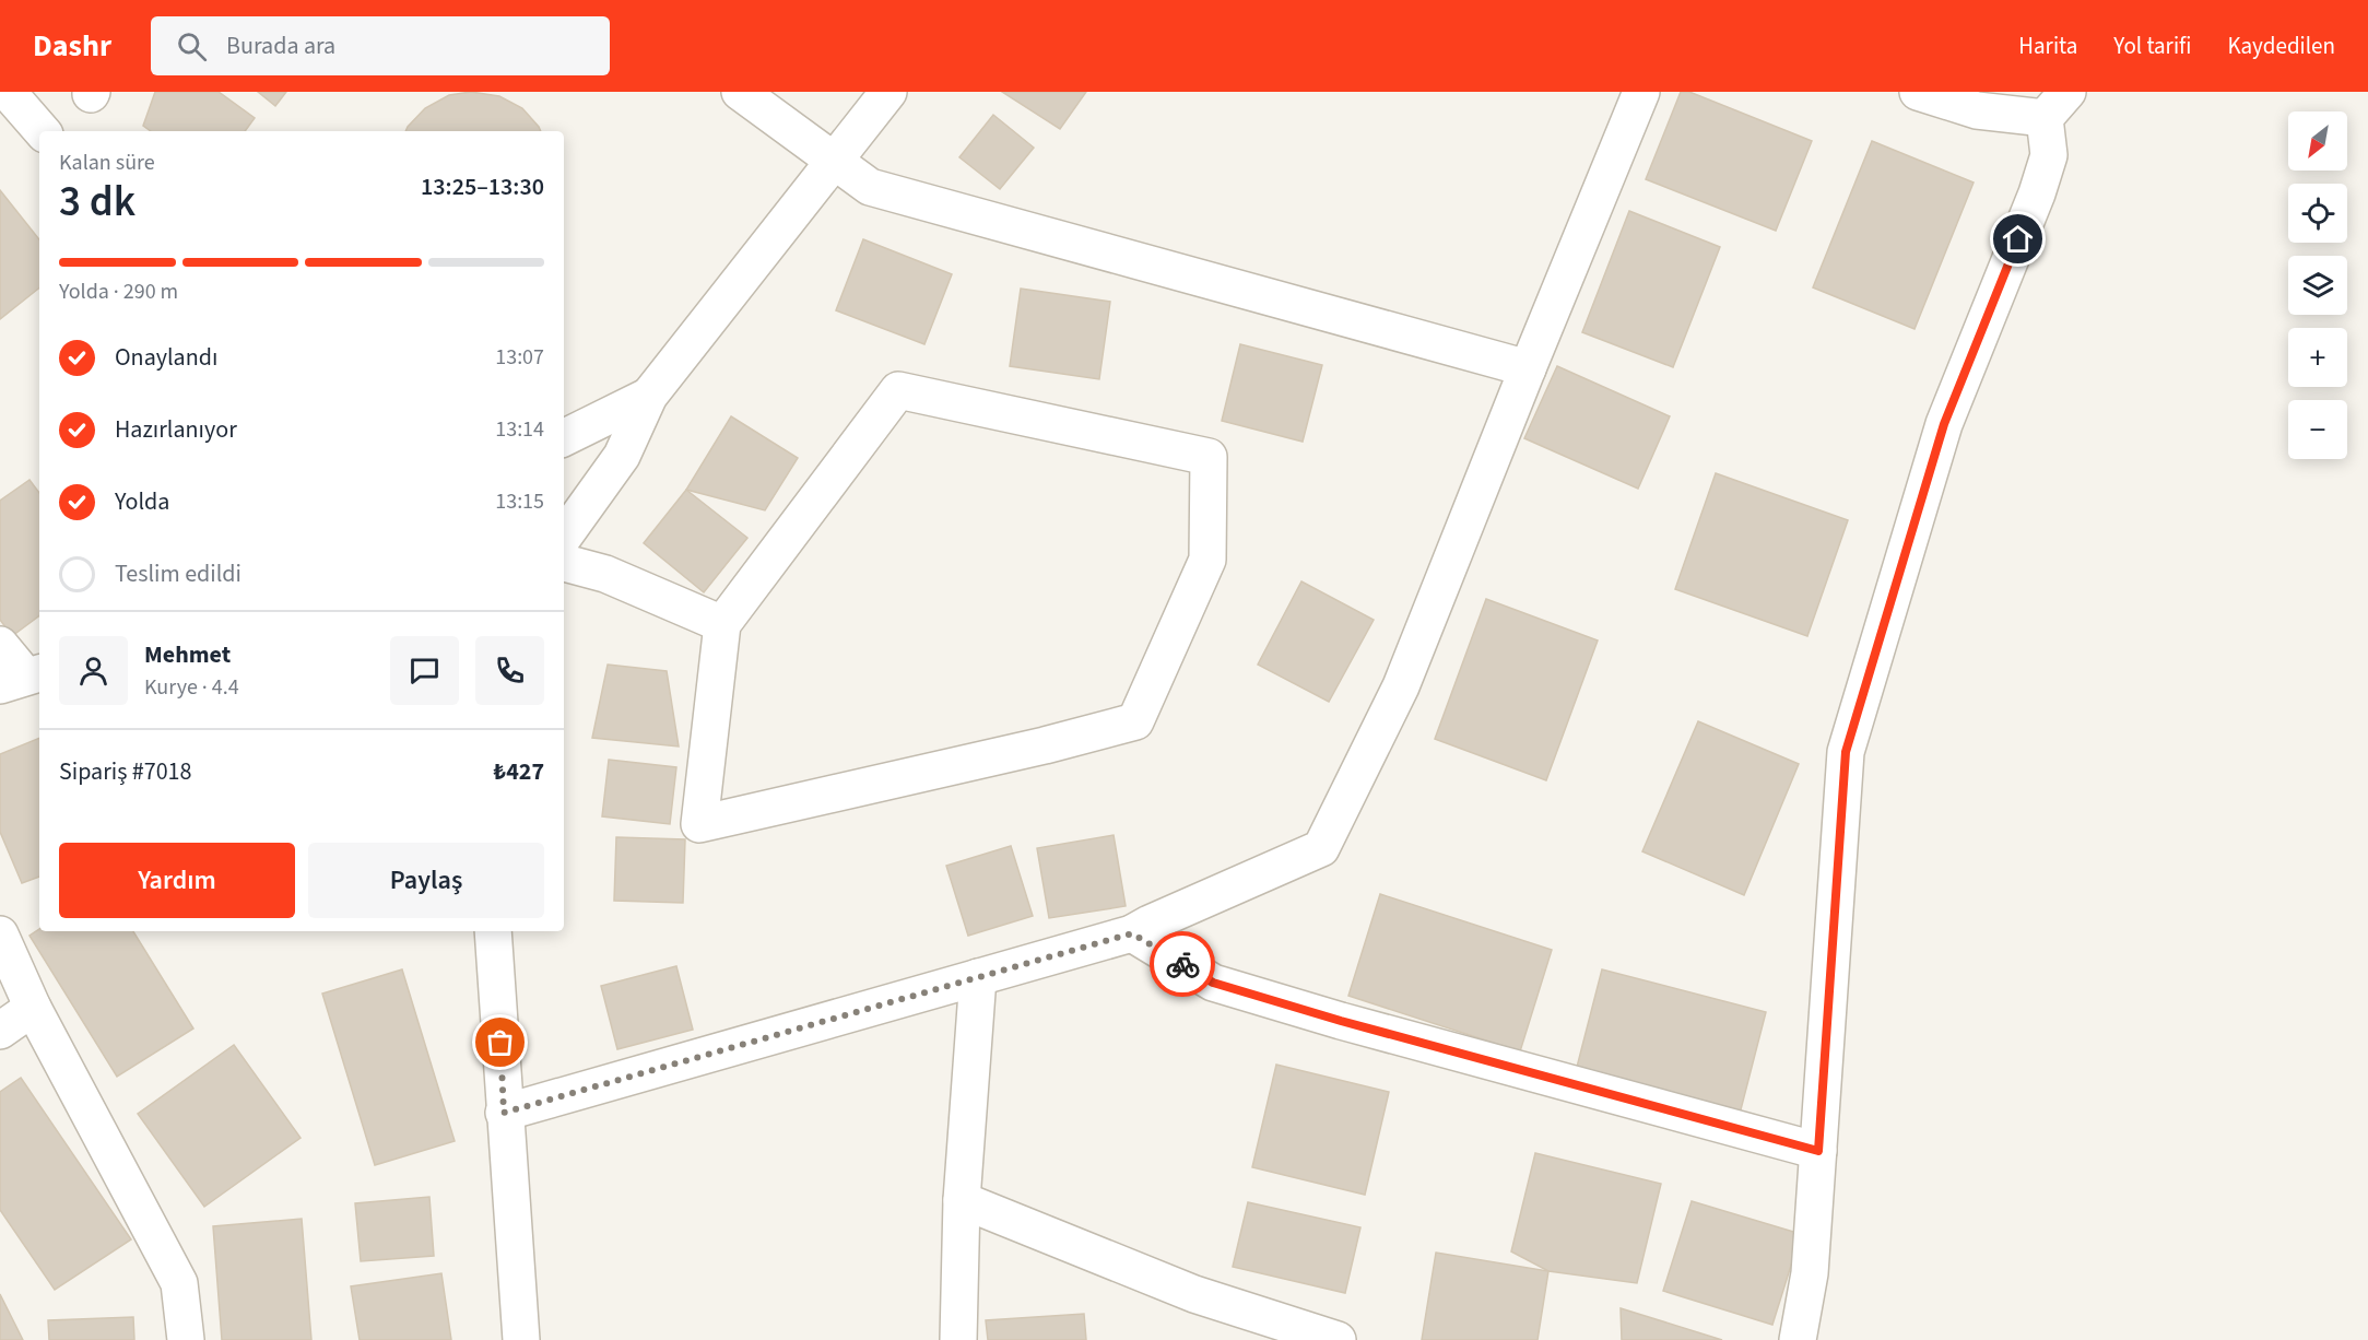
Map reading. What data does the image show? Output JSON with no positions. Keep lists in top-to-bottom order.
{
  "north": "bottom left",
  "page": {
    "header": "Dashr",
    "search": "Burada ara",
    "nav": ["Harita", "Yol tarifi", "Kaydedilen"],
    "map_buttons": ["+", "−"],
    "heading": ["3 dk", "Kalan süre", "13:25–13:30"],
    "panel": [
      "Mehmet",
      "Kurye · 4.4",
      "Sipariş #7018",
      "₺427"
    ],
    "bar": "Yolda · 290 m",
    "list": [
      ["Onaylandı", "13:07"],
      ["Hazırlanıyor", "13:14"],
      ["Yolda", "13:15"],
      "Teslim edildi"
    ],
    "buttons": ["Yardım", "Paylaş"]
  }
}
